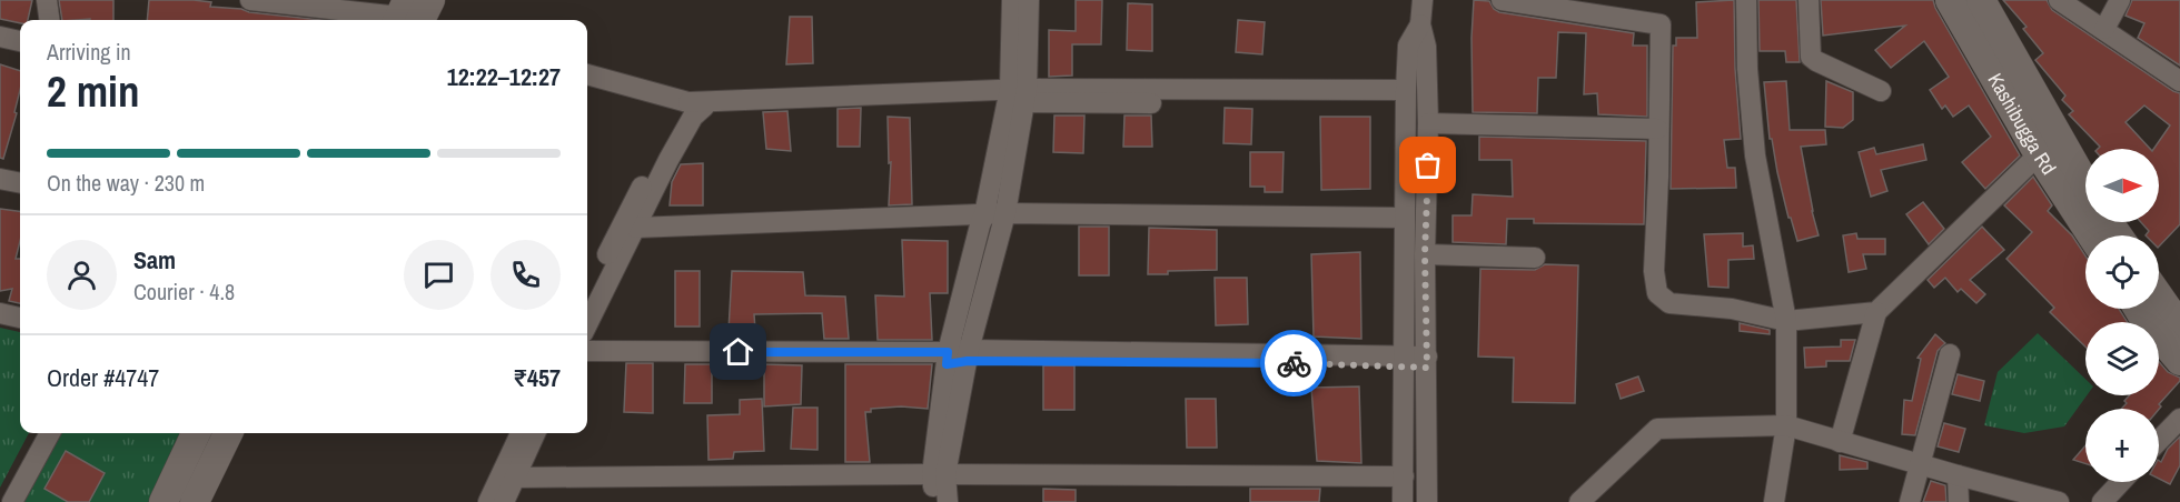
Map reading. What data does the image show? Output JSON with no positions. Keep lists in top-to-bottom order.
{
  "streets": {
    "main road": ["Kashibugga Rd"]
  },
  "north": "right",
  "page": {
    "heading": ["2 min", "Arriving in", "12:22–12:27"],
    "panel": [
      "Sam",
      "Courier · 4.8",
      "Order #4747",
      "₹457"
    ],
    "bar": "On the way · 230 m",
    "map_buttons": "+"
  }
}
